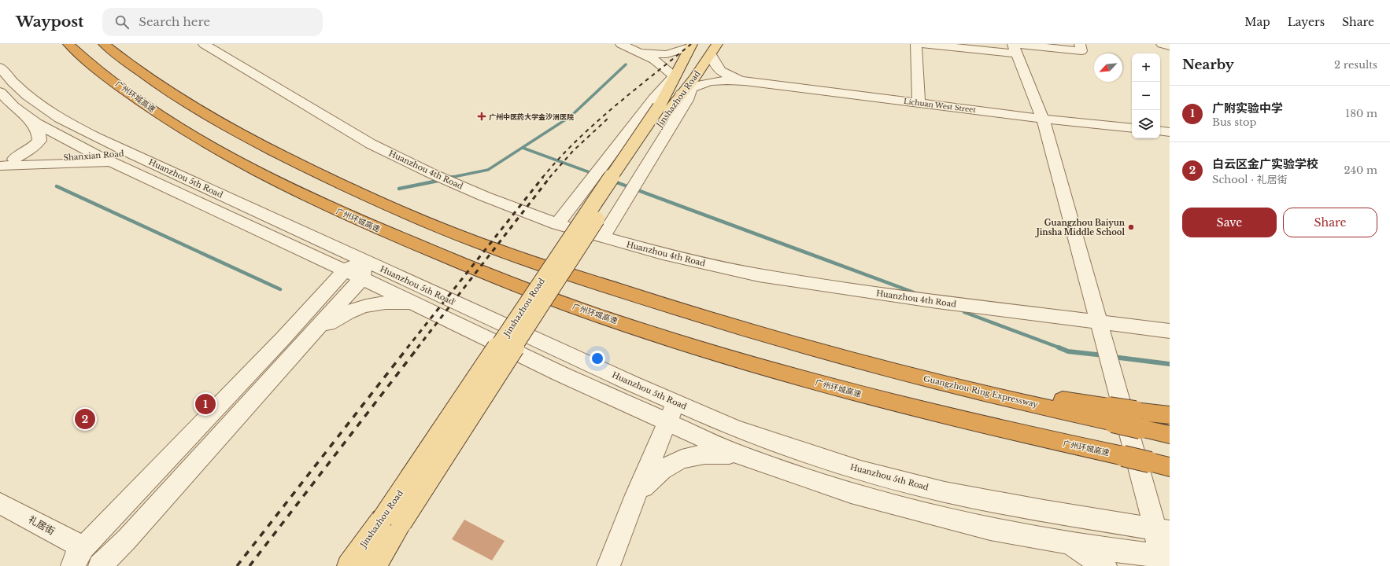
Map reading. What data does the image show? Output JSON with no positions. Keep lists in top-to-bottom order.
{
  "streets": {
    "highway": ["广州环城高速", "Guangzhou Ring Expressway"],
    "main road": ["Jinshazhou Road"],
    "street": [
      "Lichuan West Street",
      "Shanxian Road",
      "Huanzhou 4th Road",
      "Huanzhou 5th Road",
      "礼居街"
    ]
  },
  "crossings": [
    ["Shanxian Road", "Huanzhou 5th Road"]
  ],
  "places": {
    "health": ["广州中医药大学金沙洲医院"],
    "other": ["Guangzhou Baiyun Jinsha Middle School"]
  },
  "north": "bottom left",
  "page": {
    "header": "Waypost",
    "search": "Search here",
    "nav": ["Map", "Layers", "Share"],
    "heading": ["Nearby", "2 results"],
    "map_buttons": ["+", "−"],
    "list": [
      {
        "mark": "1",
        "name": "广附实验中学",
        "note": "Bus stop",
        "value": "180 m"
      },
      {
        "mark": "2",
        "name": "白云区金广实验学校",
        "note": "School · 礼居街",
        "value": "240 m"
      }
    ],
    "buttons": ["Save", "Share"],
    "pins": ["1", "2"]
  }
}
